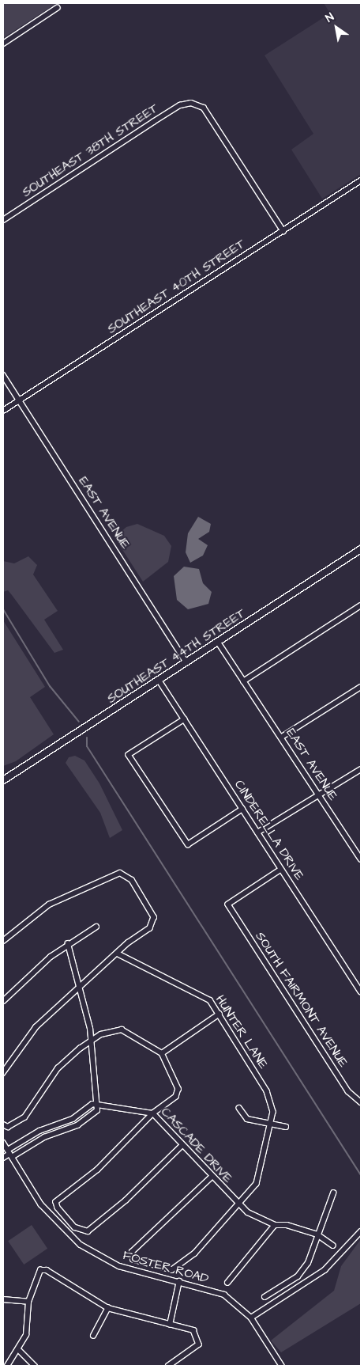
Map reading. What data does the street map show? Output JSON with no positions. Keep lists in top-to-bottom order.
{
  "streets": {
    "main road": ["SOUTHEAST 44TH STREET"],
    "street": [
      "SOUTHEAST 38TH STREET",
      "SOUTHEAST 40TH STREET",
      "EAST AVENUE",
      "CINDERELLA DRIVE",
      "SOUTH FAIRMONT AVENUE",
      "HUNTER LANE",
      "CASCADE DRIVE",
      "FOSTER ROAD"
    ]
  },
  "crossings": [
    ["SOUTHEAST 38TH STREET", "SOUTHEAST 40TH STREET"],
    ["SOUTHEAST 40TH STREET", "EAST AVENUE"],
    ["EAST AVENUE", "SOUTHEAST 44TH STREET"],
    ["SOUTHEAST 44TH STREET", "CINDERELLA DRIVE"],
    ["CINDERELLA DRIVE", "SOUTH FAIRMONT AVENUE"],
    ["HUNTER LANE", "CASCADE DRIVE"]
  ],
  "north": "top left"
}
